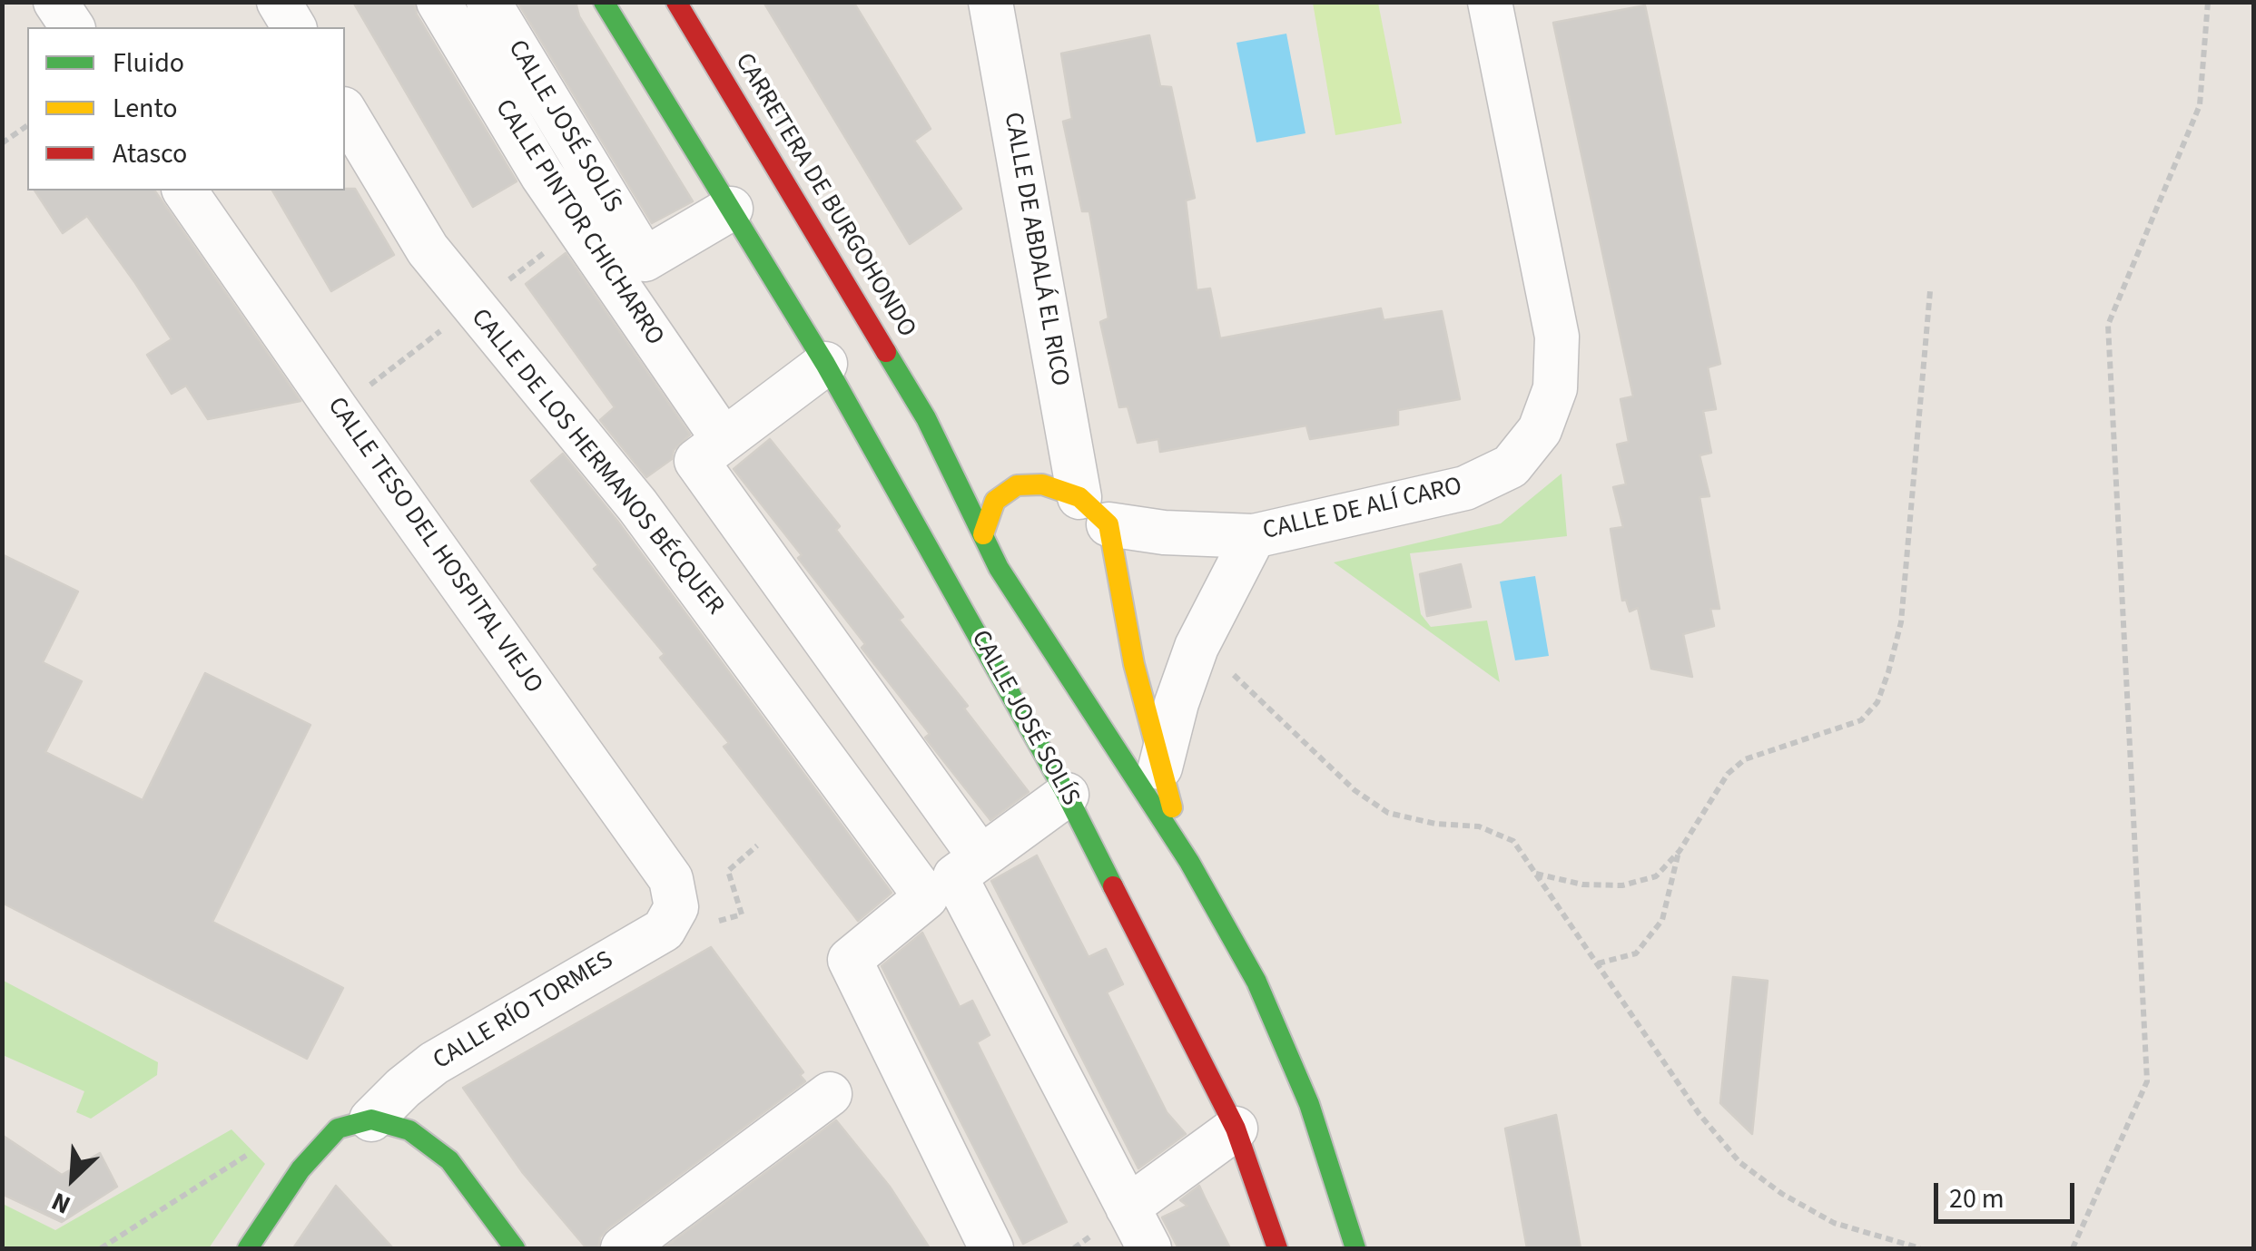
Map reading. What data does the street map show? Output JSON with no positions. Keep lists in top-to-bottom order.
{
  "streets": {
    "main road": ["CALLE JOSÉ SOLÍS", "CARRETERA DE BURGOHONDO"],
    "street": [
      "CALLE PINTOR CHICHARRO",
      "CALLE DE ABDALÁ EL RICO",
      "CALLE DE LOS HERMANOS BÉCQUER",
      "CALLE DE ALÍ CARO",
      "CALLE TESO DEL HOSPITAL VIEJO",
      "CALLE RÍO TORMES"
    ]
  },
  "crossings": [
    ["CALLE PINTOR CHICHARRO", "CALLE DE LOS HERMANOS BÉCQUER"],
    ["CALLE DE ABDALÁ EL RICO", "CALLE DE ALÍ CARO"],
    ["CALLE TESO DEL HOSPITAL VIEJO", "CALLE RÍO TORMES"]
  ],
  "legend": ["Fluido", "Lento", "Atasco"],
  "scale_bar": "20 m",
  "north": "bottom left"
}
